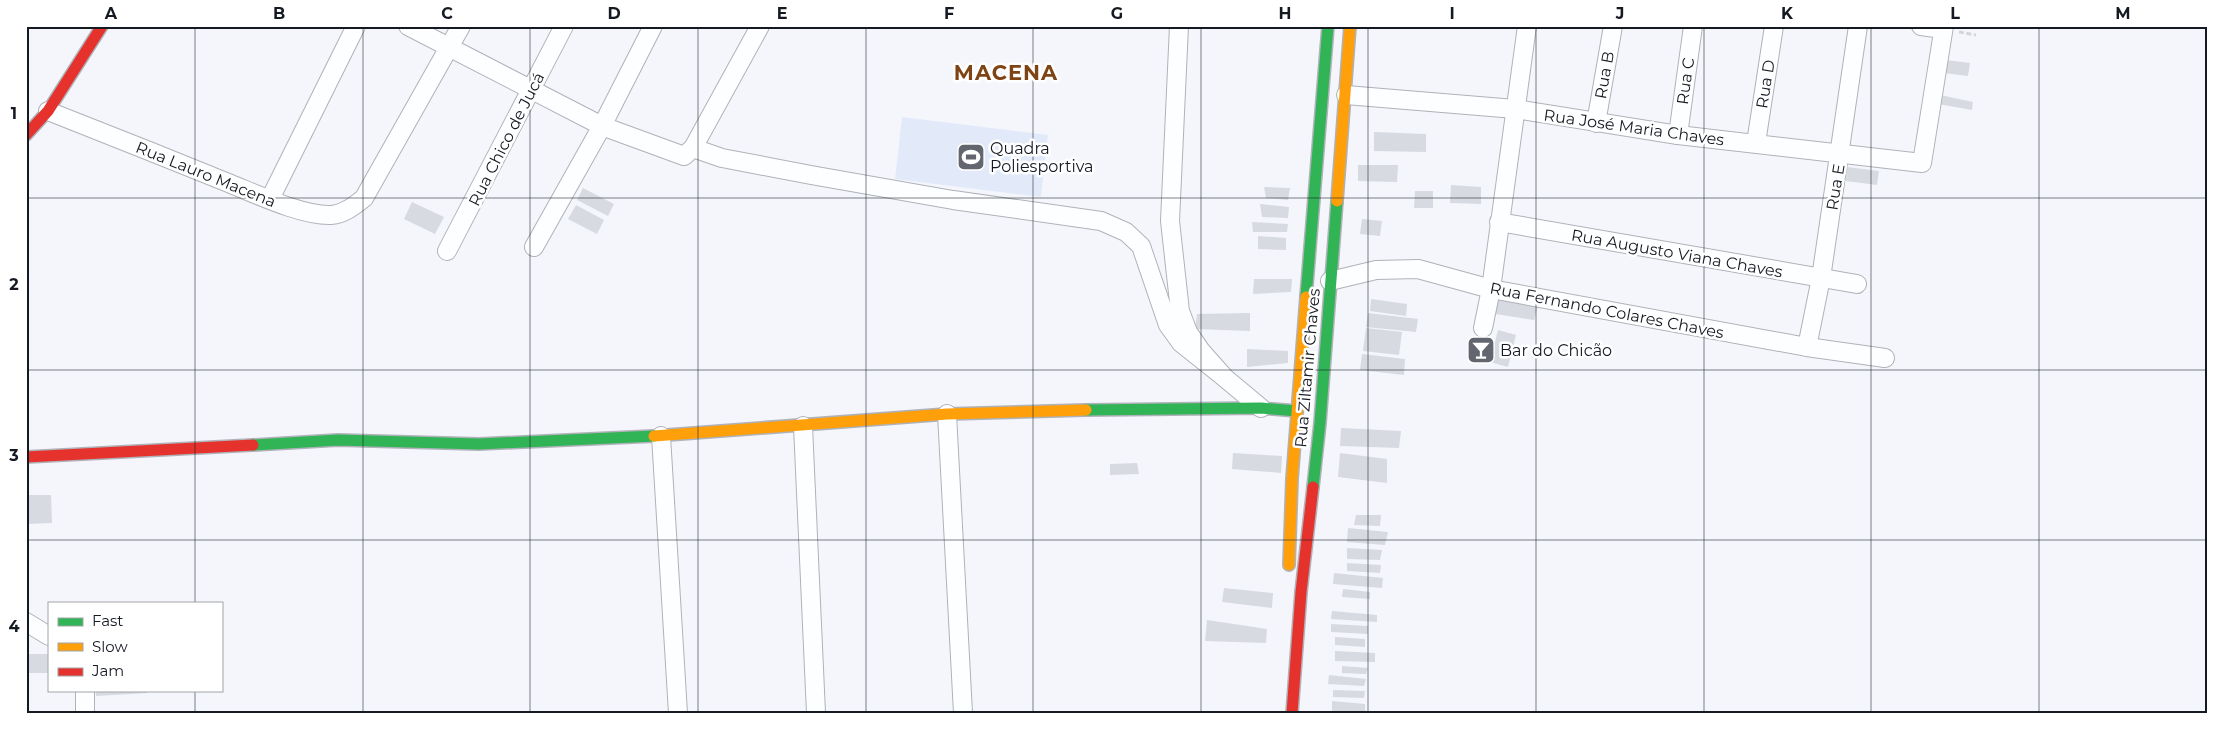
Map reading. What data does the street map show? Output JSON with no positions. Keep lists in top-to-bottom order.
{
  "streets": {
    "street": [
      "Rua B",
      "Rua C",
      "Rua D",
      "Rua José Maria Chaves",
      "Rua Chico de Jucá",
      "Rua Lauro Macena",
      "Rua E",
      "Rua Augusto Viana Chaves",
      "Rua Fernando Colares Chaves",
      "Rua Ziltamir Chaves"
    ]
  },
  "crossings": [
    ["Rua B", "Rua José Maria Chaves"],
    ["Rua C", "Rua José Maria Chaves"],
    ["Rua D", "Rua José Maria Chaves"],
    ["Rua José Maria Chaves", "Rua E"],
    ["Rua José Maria Chaves", "Rua Ziltamir Chaves"],
    ["Rua E", "Rua Augusto Viana Chaves"],
    ["Rua E", "Rua Fernando Colares Chaves"],
    ["Rua Fernando Colares Chaves", "Rua Ziltamir Chaves"]
  ],
  "districts": ["MACENA"],
  "places": {
    "sports": ["Quadra Poliesportiva"],
    "bar": ["Bar do Chicão"]
  },
  "legend": ["Fast", "Slow", "Jam"],
  "grid": {
    "columns": [
      "A",
      "B",
      "C",
      "D",
      "E",
      "F",
      "G",
      "H",
      "I",
      "J",
      "K",
      "L",
      "M"
    ],
    "rows": [
      "1",
      "2",
      "3",
      "4"
    ]
  }
}
